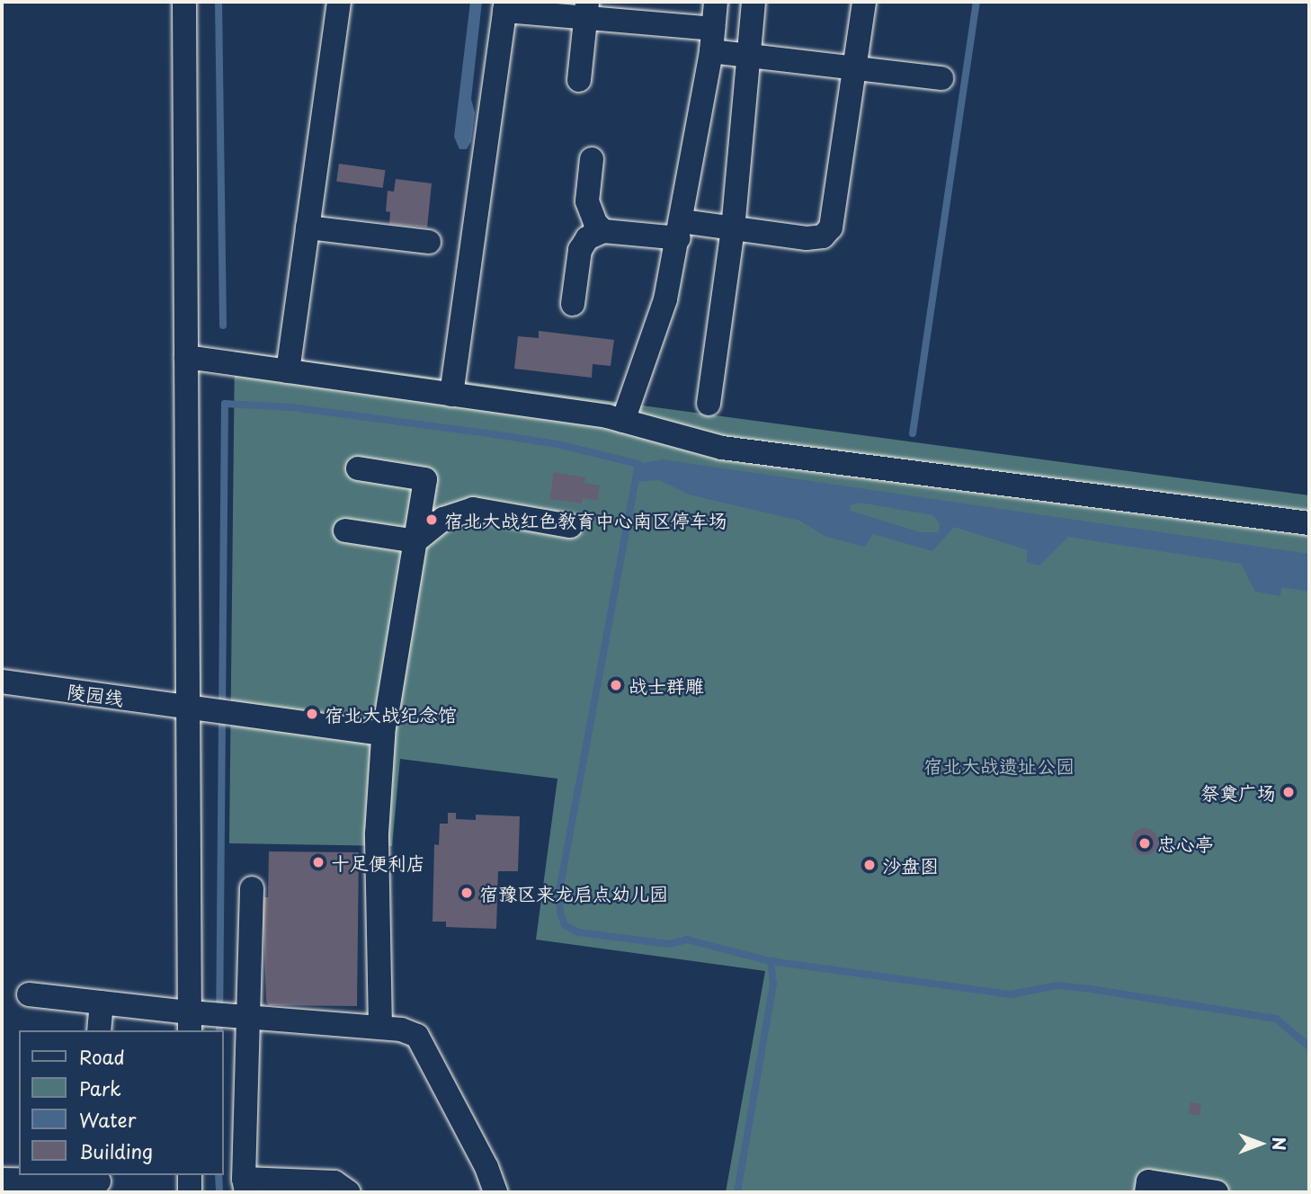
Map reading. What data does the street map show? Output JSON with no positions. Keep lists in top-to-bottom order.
{
  "streets": {
    "street": ["陵园线"]
  },
  "parks": ["宿北大战遗址公园"],
  "places": [
    "宿北大战红色教育中心南区停车场",
    "战士群雕",
    "宿北大战纪念馆",
    "祭奠广场",
    "忠心亭",
    "十足便利店",
    "沙盘图",
    "宿豫区来龙启点幼儿园"
  ],
  "legend": [
    "Road",
    "Park",
    "Water",
    "Building"
  ],
  "north": "right"
}
